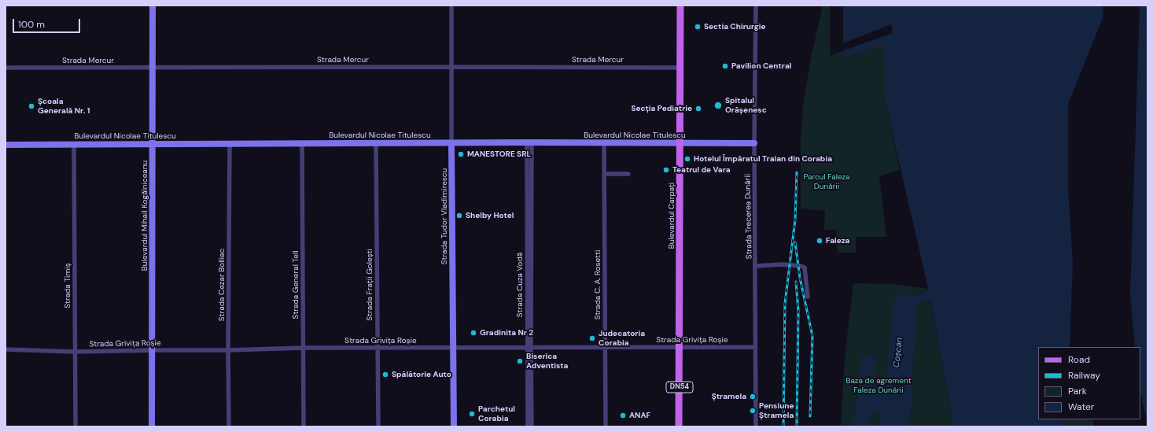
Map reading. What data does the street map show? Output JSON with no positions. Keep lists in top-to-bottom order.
{
  "streets": {
    "main road": ["Bulevardul Carpați", "DN54"],
    "street": [
      "Strada Mercur",
      "Bulevardul Nicolae Titulescu",
      "Bulevardul Mihail Kogălniceanu",
      "Strada Tudor Vladimirescu",
      "Strada Trecerea Dunării",
      "Strada Cezar Bolliac",
      "Strada General Tell",
      "Strada Frații Golești",
      "Strada Cuza Vodă",
      "Strada C. A. Rosetti",
      "Strada Timiș",
      "Strada Grivița Roșie"
    ]
  },
  "crossings": [
    ["Strada Mercur", "Bulevardul Mihail Kogălniceanu"],
    ["Strada Mercur", "Bulevardul Carpați"],
    ["Strada Mercur", "Strada Tudor Vladimirescu"],
    ["Bulevardul Nicolae Titulescu", "Bulevardul Mihail Kogălniceanu"],
    ["Bulevardul Nicolae Titulescu", "Bulevardul Carpați"],
    ["Bulevardul Nicolae Titulescu", "Strada Tudor Vladimirescu"],
    ["Bulevardul Nicolae Titulescu", "Strada Trecerea Dunării"],
    ["Bulevardul Nicolae Titulescu", "Strada Cezar Bolliac"],
    ["Bulevardul Nicolae Titulescu", "Strada General Tell"],
    ["Bulevardul Nicolae Titulescu", "Strada Frații Golești"],
    ["Bulevardul Nicolae Titulescu", "Strada Cuza Vodă"],
    ["Bulevardul Nicolae Titulescu", "Strada C. A. Rosetti"],
    ["Bulevardul Nicolae Titulescu", "Strada Timiș"],
    ["Bulevardul Mihail Kogălniceanu", "Strada Grivița Roșie"],
    ["Bulevardul Carpați", "Strada Grivița Roșie"],
    ["Strada Tudor Vladimirescu", "Strada Grivița Roșie"],
    ["Strada Trecerea Dunării", "Strada Grivița Roșie"],
    ["Strada Cezar Bolliac", "Strada Grivița Roșie"],
    ["Strada General Tell", "Strada Grivița Roșie"],
    ["Strada Frații Golești", "Strada Grivița Roșie"],
    ["Strada Cuza Vodă", "Strada Grivița Roșie"],
    ["Strada C. A. Rosetti", "Strada Grivița Roșie"],
    ["Strada Timiș", "Strada Grivița Roșie"]
  ],
  "water": ["Coșcan"],
  "parks": ["Parcul Faleza Dunării", "Baza de agrement Faleza Dunării"],
  "places": [
    "Sectia Chirurgie",
    "Pavilion Central",
    "Spitalul Orășenesc",
    "Școala Generală Nr. 1",
    "Secția Pediatrie",
    "MANESTORE SRL",
    "Hotelul Împăratul Traian din Corabia",
    "Teatrul de Vara",
    "Shelby Hotel",
    "Faleza",
    "Gradinita Nr 2",
    "Judecatoria Corabia",
    "Biserica Adventista",
    "Spălătorie Auto",
    "Ștramela",
    "Pensiune Ștramela",
    "Parchetul Corabia",
    "ANAF"
  ],
  "legend": [
    "Road",
    "Railway",
    "Park",
    "Water"
  ],
  "scale_bar": "100 m"
}
